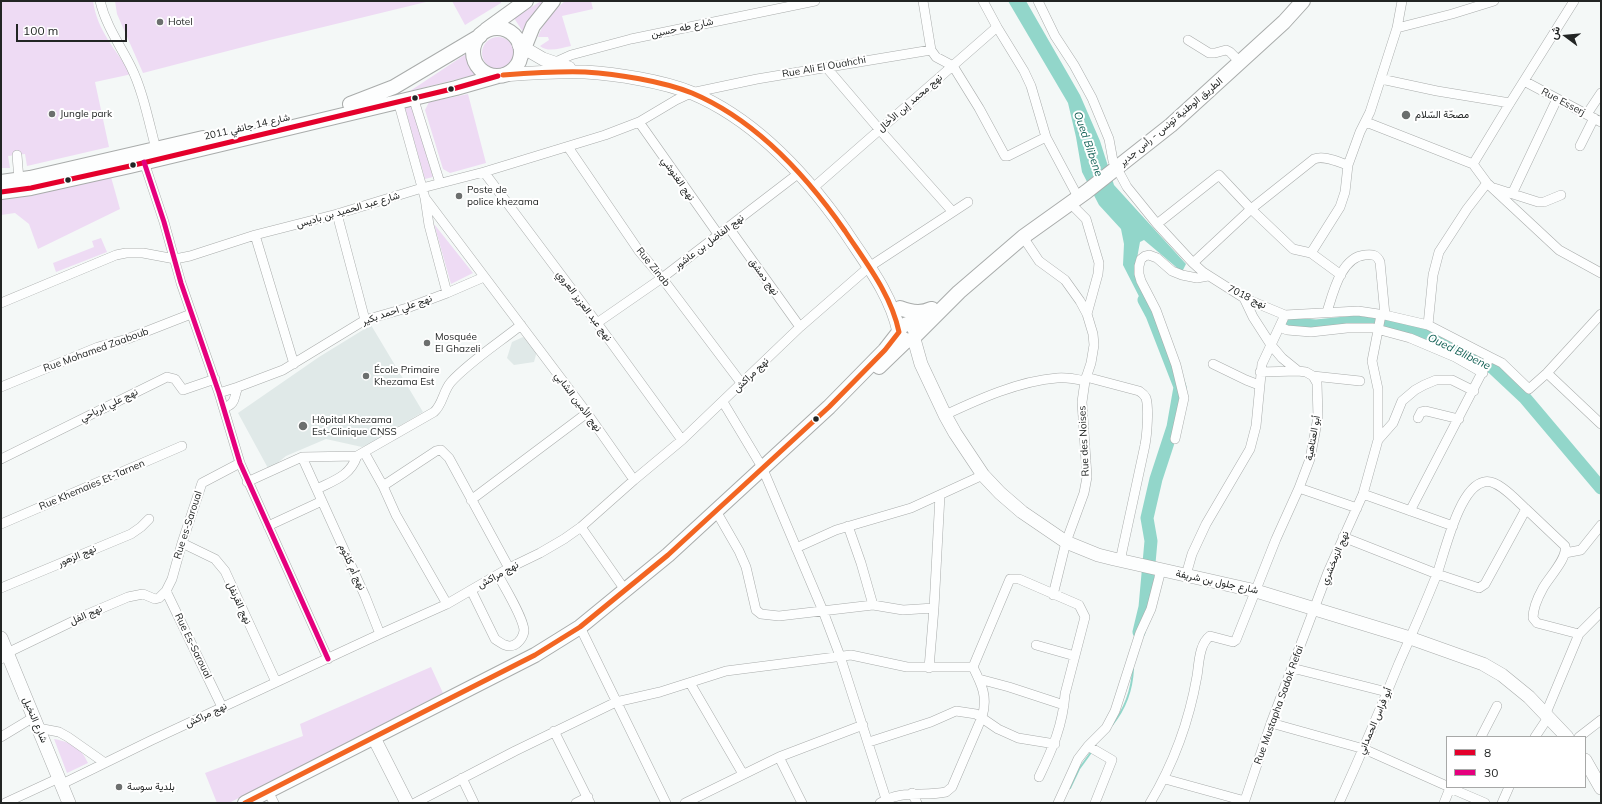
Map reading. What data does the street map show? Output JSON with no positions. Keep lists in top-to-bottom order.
{
  "streets": {
    "main road": [
      "الطريق الوطنية تونس - رأس جدير",
      "شارع 14 جانفي 2011",
      "شارع جلول بن شريفة",
      "شارع النخيل"
    ],
    "street": [
      "شارع طه حسين",
      "Rue Ali El Ouahchi",
      "Rue Esserj",
      "نهج محمد إبن الأخال",
      "نهج الغنوشي",
      "شارع عبد الحميد بن باديس",
      "نهج الفاضل بن عاشور",
      "Rue Zinab",
      "نهج دمشق",
      "نهج 7018",
      "نهج عبد العزيز العروي",
      "نهج علي احمد بكير",
      "Rue Mohamed Zaaboub",
      "نهج مراكش",
      "نهج الأمين الشابي",
      "نهج علي الرياحي",
      "أبو العتاهية",
      "Rue des Noises",
      "Rue Khemaies Et-Tarnen",
      "Rue es-Saroual",
      "نهج الزهور",
      "نهج الزمخشري",
      "نهج أم كلثوم",
      "نهج القرنفل",
      "نهج الفل",
      "Rue Es-Saroual",
      "Rue Mustapha Sadok Refai",
      "أبو فراس الحمداني"
    ]
  },
  "crossings": [
    ["Rue Ali El Ouahchi", "شارع عبد الحميد بن باديس"],
    ["الطريق الوطنية تونس - رأس جدير", "نهج 7018"],
    ["الطريق الوطنية تونس - رأس جدير", "Rue des Noises"],
    ["الطريق الوطنية تونس - رأس جدير", "شارع جلول بن شريفة"],
    ["نهج الغنوشي", "شارع عبد الحميد بن باديس"],
    ["نهج الغنوشي", "نهج الفاضل بن عاشور"],
    ["شارع عبد الحميد بن باديس", "Rue Zinab"],
    ["شارع عبد الحميد بن باديس", "نهج عبد العزيز العروي"],
    ["نهج الفاضل بن عاشور", "Rue Zinab"],
    ["نهج الفاضل بن عاشور", "نهج دمشق"],
    ["نهج الفاضل بن عاشور", "نهج عبد العزيز العروي"],
    ["Rue Zinab", "نهج مراكش"],
    ["نهج دمشق", "نهج مراكش"],
    ["نهج عبد العزيز العروي", "نهج مراكش"],
    ["نهج علي احمد بكير", "نهج الأمين الشابي"],
    ["نهج مراكش", "نهج الأمين الشابي"],
    ["نهج مراكش", "نهج أم كلثوم"],
    ["نهج مراكش", "نهج القرنفل"],
    ["نهج مراكش", "Rue Es-Saroual"],
    ["نهج مراكش", "شارع النخيل"],
    ["أبو العتاهية", "شارع جلول بن شريفة"],
    ["Rue des Noises", "شارع جلول بن شريفة"],
    ["Rue es-Saroual", "نهج القرنفل"],
    ["Rue es-Saroual", "نهج الفل"],
    ["Rue es-Saroual", "Rue Es-Saroual"],
    ["نهج الزمخشري", "شارع جلول بن شريفة"],
    ["نهج الزمخشري", "Rue Mustapha Sadok Refai"],
    ["شارع جلول بن شريفة", "Rue Mustapha Sadok Refai"],
    ["شارع جلول بن شريفة", "أبو فراس الحمداني"],
    ["نهج الفل", "Rue Es-Saroual"],
    ["نهج الفل", "شارع النخيل"]
  ],
  "water": ["Oued Blibene"],
  "places": [
    "Hotel",
    "Jungle park",
    "مصحّة السّلام",
    "Poste de police khezama",
    "Mosquée El Ghazeli",
    "École Primaire Khezama Est",
    "Hôpital Khezama Est-Clinique CNSS",
    "بلدية سوسة"
  ],
  "lines": ["transit line 8", "transit line 30"],
  "legend": ["8", "30"],
  "scale_bar": "100 m",
  "north": "left"
}
